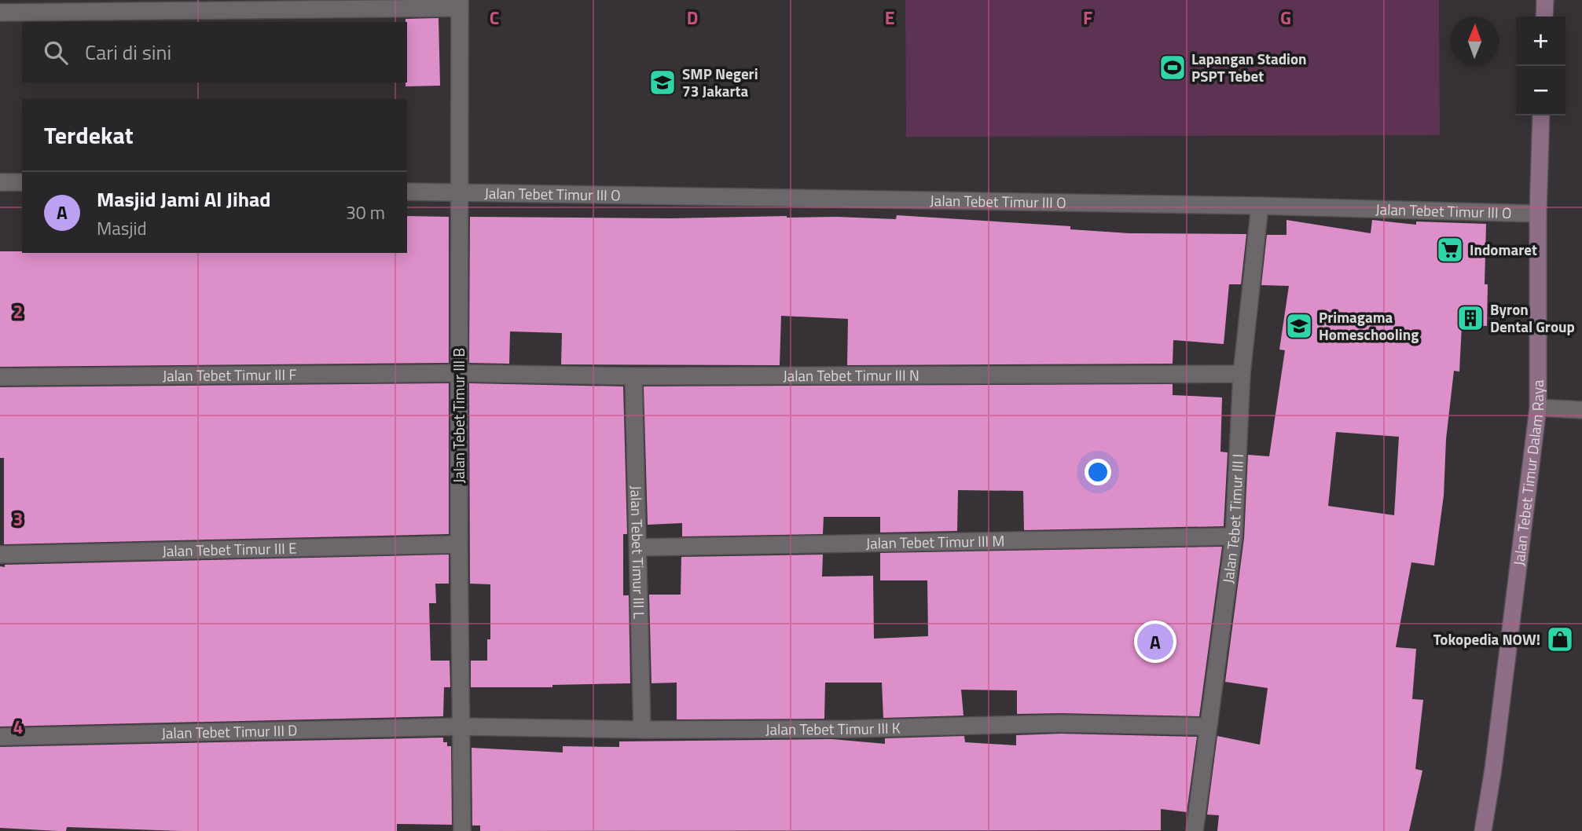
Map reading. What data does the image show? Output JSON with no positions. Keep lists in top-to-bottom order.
{
  "streets": {
    "street": [
      "Jalan Tebet Timur III O",
      "Jalan Tebet Timur III F",
      "Jalan Tebet Timur III N",
      "Jalan Tebet Timur III B",
      "Jalan Tebet Timur Dalam Raya",
      "Jalan Tebet Timur III I",
      "Jalan Tebet Timur III M",
      "Jalan Tebet Timur III E",
      "Jalan Tebet Timur III L",
      "Jalan Tebet Timur III K",
      "Jalan Tebet Timur III D"
    ]
  },
  "crossings": [
    ["Jalan Tebet Timur III O", "Jalan Tebet Timur III B"],
    ["Jalan Tebet Timur III O", "Jalan Tebet Timur Dalam Raya"],
    ["Jalan Tebet Timur III O", "Jalan Tebet Timur III I"],
    ["Jalan Tebet Timur III F", "Jalan Tebet Timur III N"],
    ["Jalan Tebet Timur III F", "Jalan Tebet Timur III B"],
    ["Jalan Tebet Timur III N", "Jalan Tebet Timur III B"],
    ["Jalan Tebet Timur III N", "Jalan Tebet Timur III I"],
    ["Jalan Tebet Timur III N", "Jalan Tebet Timur III L"],
    ["Jalan Tebet Timur III B", "Jalan Tebet Timur III E"],
    ["Jalan Tebet Timur III B", "Jalan Tebet Timur III K"],
    ["Jalan Tebet Timur III B", "Jalan Tebet Timur III D"],
    ["Jalan Tebet Timur III I", "Jalan Tebet Timur III M"],
    ["Jalan Tebet Timur III I", "Jalan Tebet Timur III K"],
    ["Jalan Tebet Timur III M", "Jalan Tebet Timur III L"],
    ["Jalan Tebet Timur III L", "Jalan Tebet Timur III K"],
    ["Jalan Tebet Timur III K", "Jalan Tebet Timur III D"]
  ],
  "places": {
    "sports": ["Lapangan Stadion PSPT Tebet"],
    "school or university": ["SMP Negeri 73 Jakarta", "Primagama Homeschooling"],
    "supermarket": ["Indomaret"],
    "building": ["Byron Dental Group"],
    "shop": ["Tokopedia NOW!"]
  },
  "north": "top",
  "page": {
    "map_buttons": ["+", "−"],
    "search": "Cari di sini",
    "heading": "Terdekat",
    "list": [
      {
        "mark": "A",
        "name": "Masjid Jami Al Jihad",
        "note": "Masjid",
        "value": "30 m"
      }
    ],
    "pins": "A"
  },
  "grid": {
    "columns": [
      "C",
      "D",
      "E",
      "F",
      "G"
    ],
    "rows": ["2", "3", "4"]
  }
}
